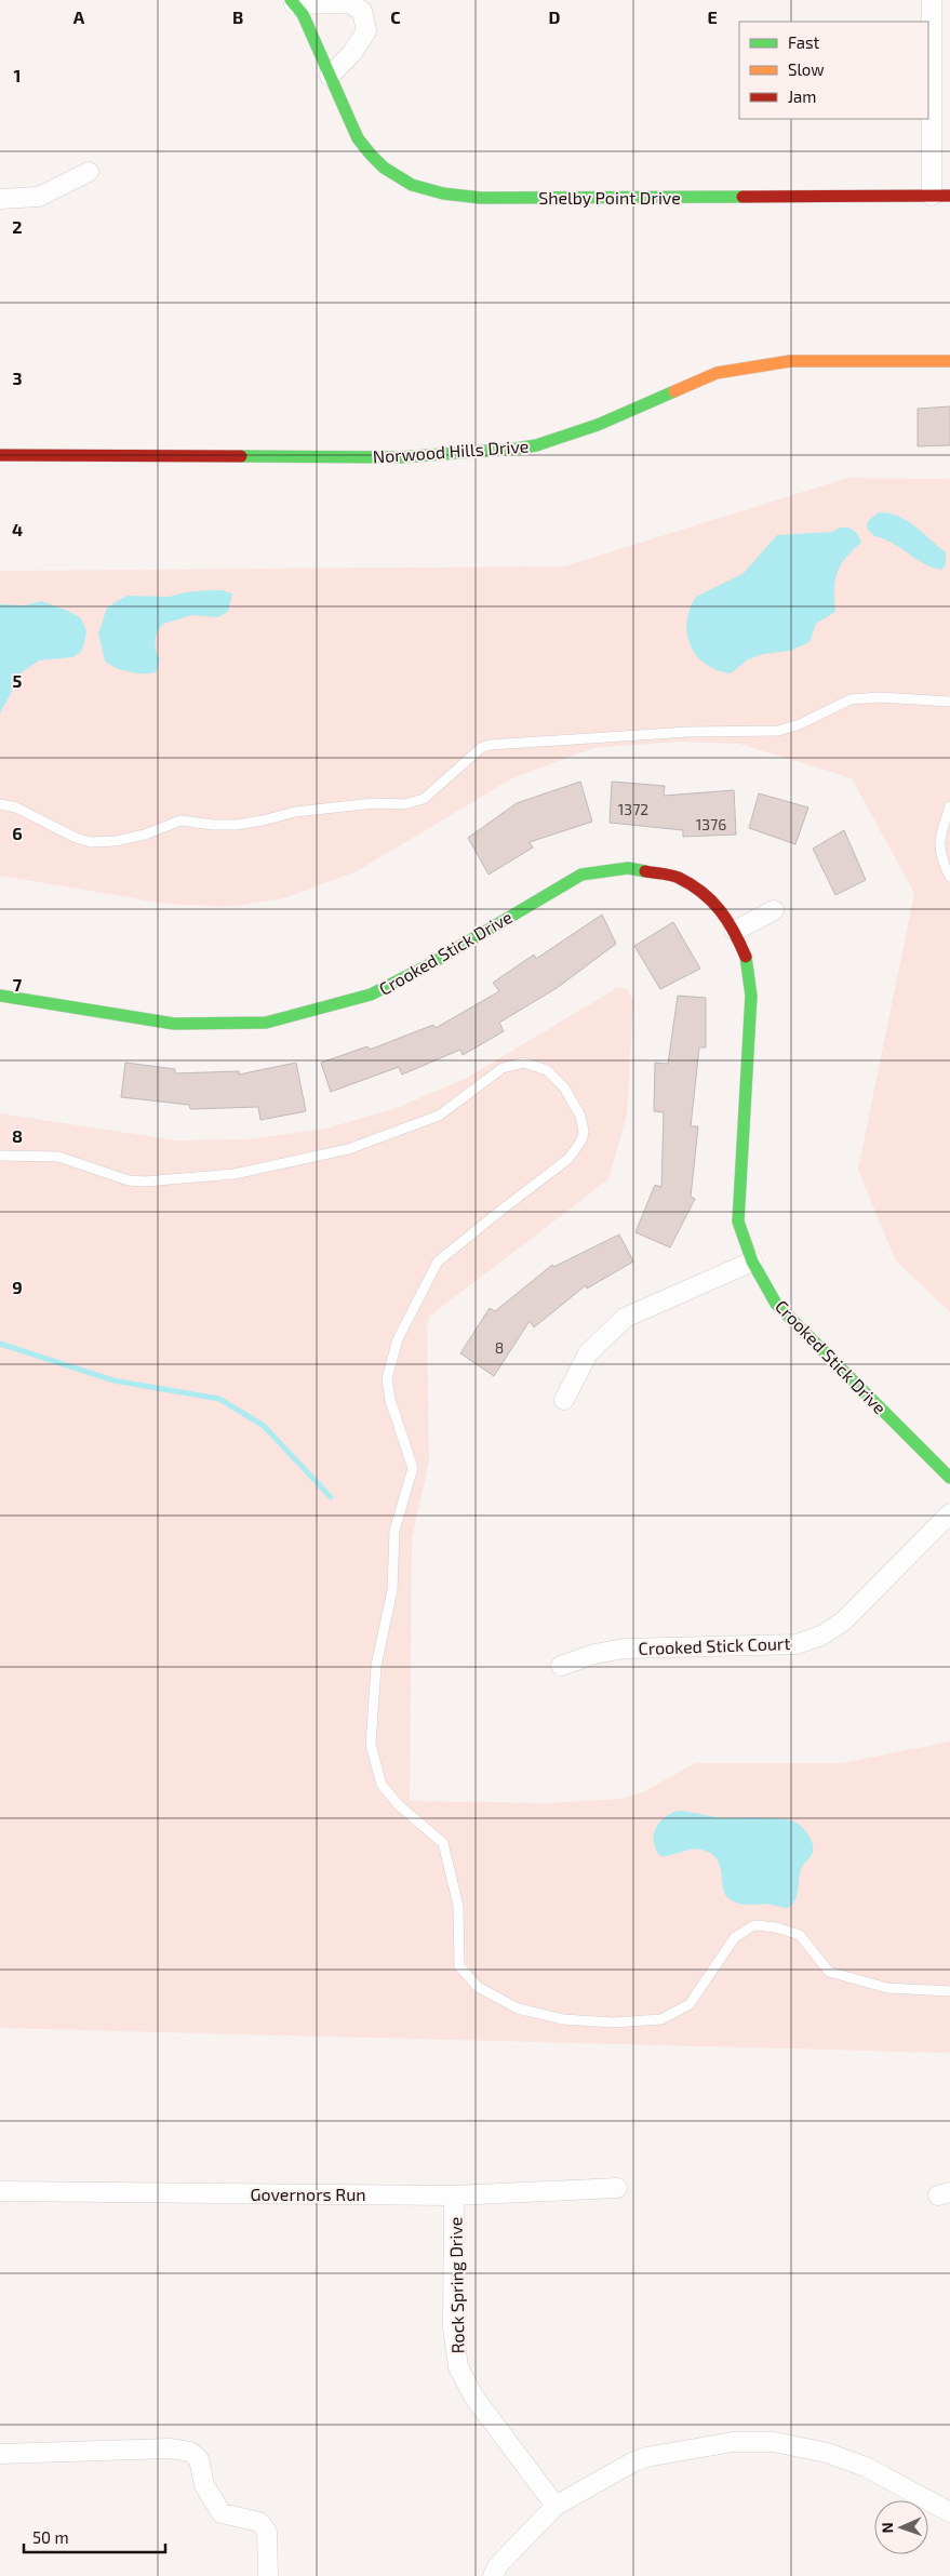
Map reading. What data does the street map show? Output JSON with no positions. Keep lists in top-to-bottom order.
{
  "streets": {
    "street": [
      "Shelby Point Drive",
      "Norwood Hills Drive",
      "Crooked Stick Drive",
      "Crooked Stick Court",
      "Governors Run",
      "Rock Spring Drive"
    ]
  },
  "crossings": [
    ["Governors Run", "Rock Spring Drive"]
  ],
  "house_numbers": ["1372", "1376", "8"],
  "legend": ["Fast", "Slow", "Jam"],
  "scale_bar": "50 m",
  "north": "left",
  "grid": {
    "columns": [
      "A",
      "B",
      "C",
      "D",
      "E"
    ],
    "rows": [
      "1",
      "2",
      "3",
      "4",
      "5",
      "6",
      "7",
      "8",
      "9"
    ]
  }
}
